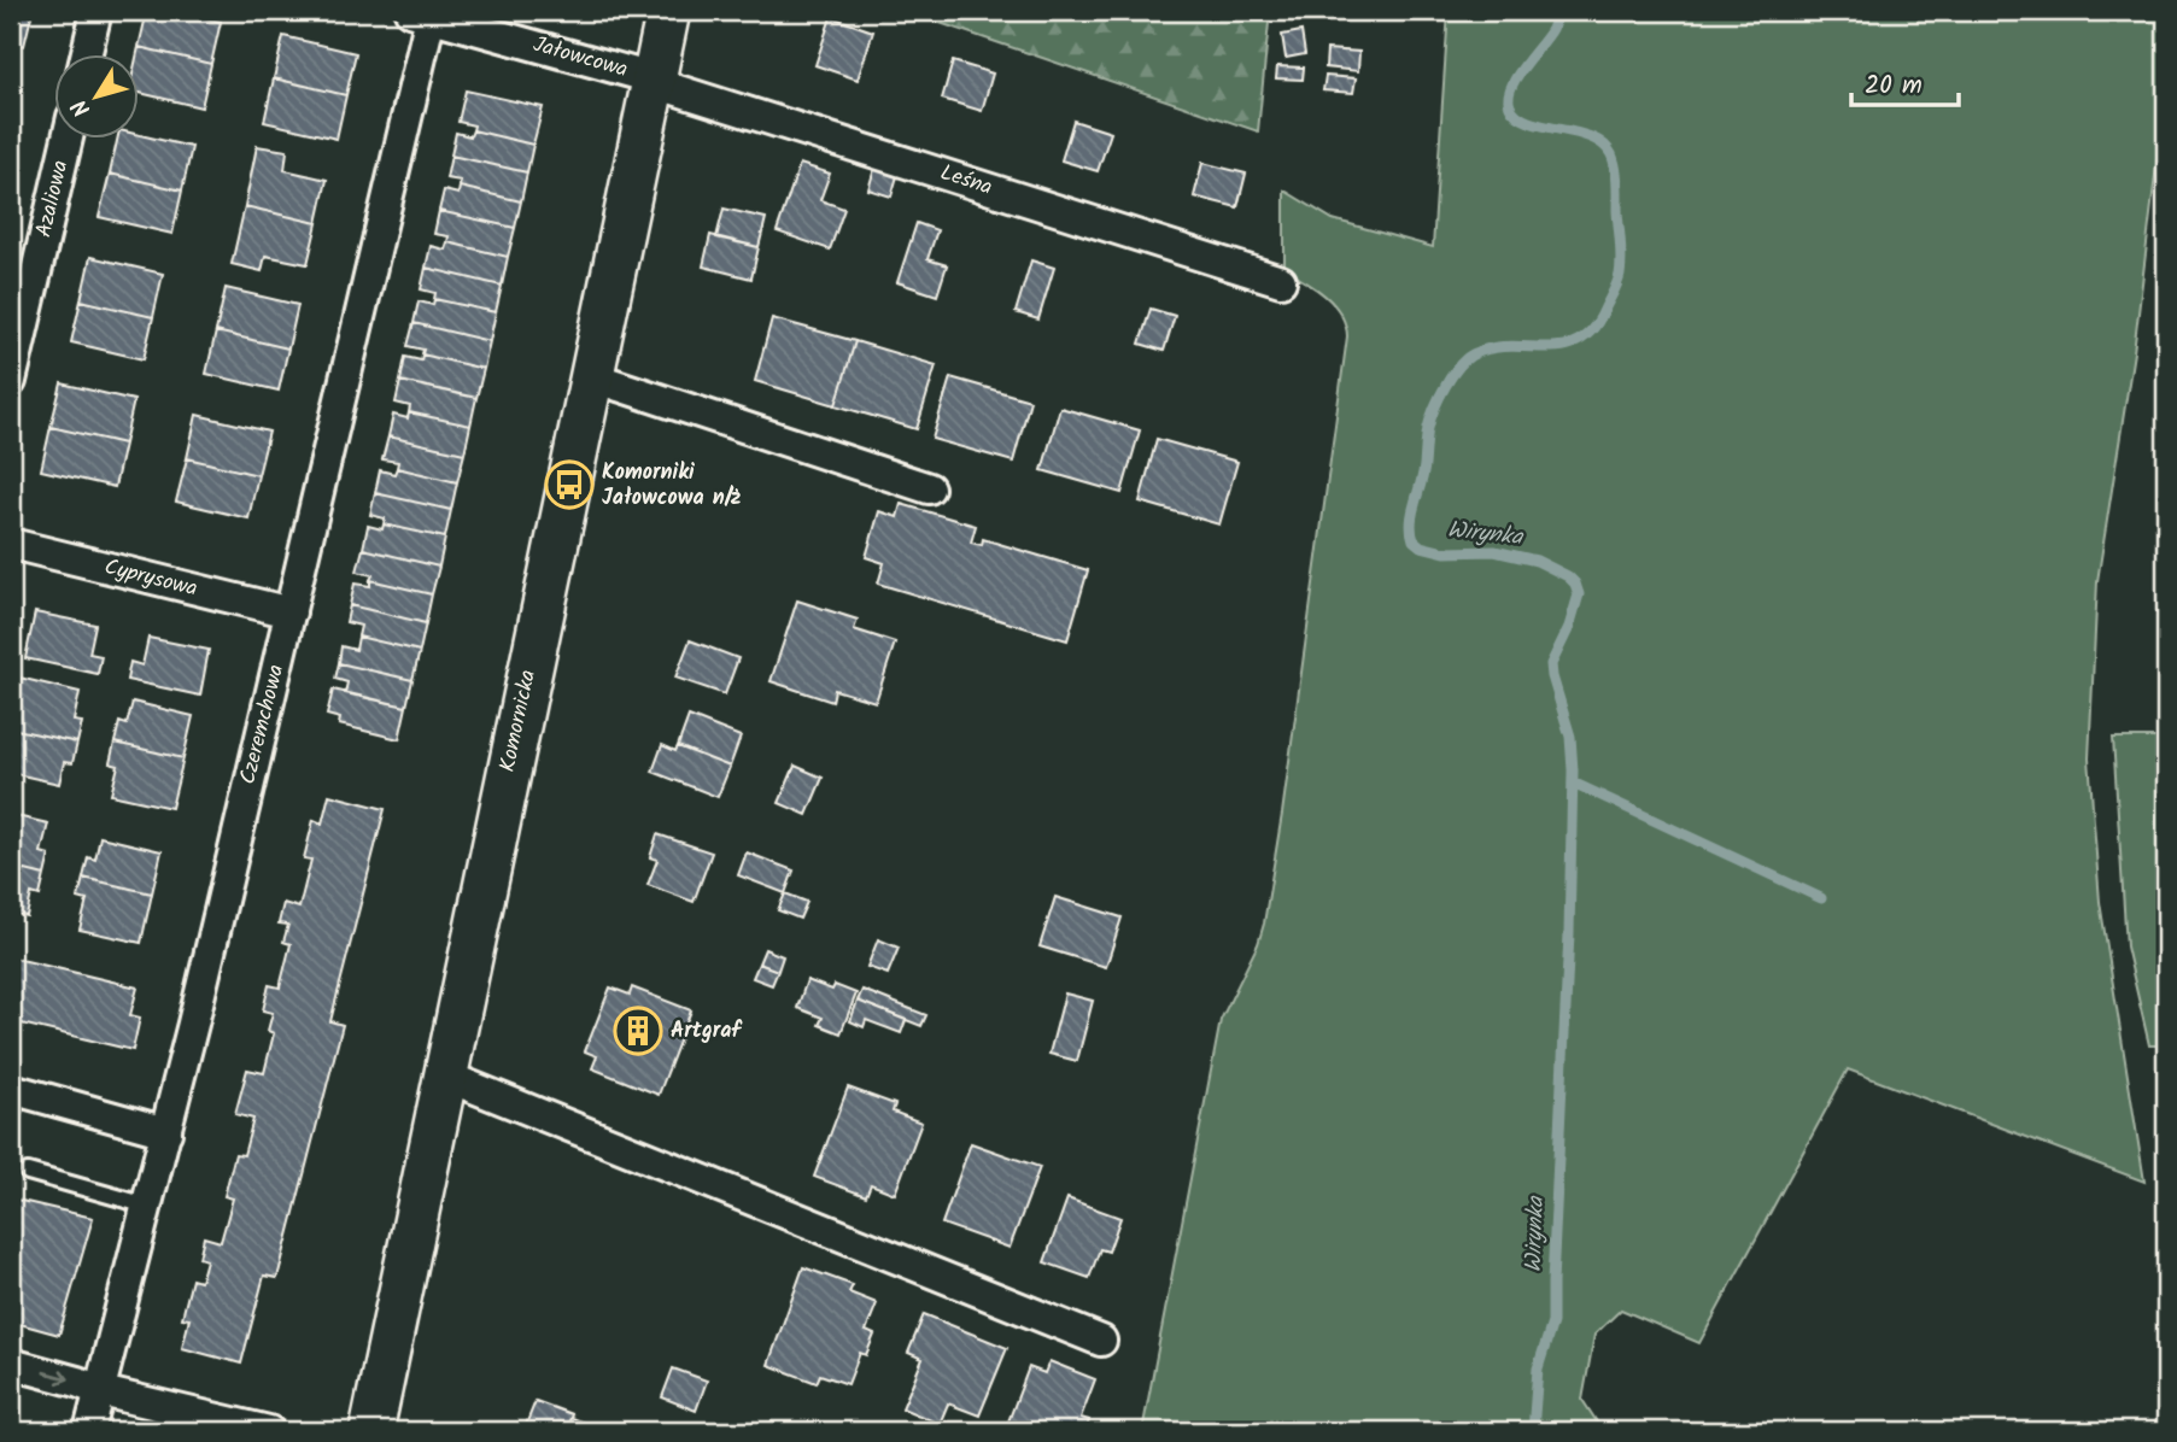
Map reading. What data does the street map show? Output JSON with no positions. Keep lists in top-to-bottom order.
{
  "streets": {
    "street": [
      "Jałowcowa",
      "Leśna",
      "Azaliowa",
      "Cyprysowa",
      "Komornicka",
      "Czeremchowa"
    ]
  },
  "crossings": [
    ["Jałowcowa", "Leśna"],
    ["Jałowcowa", "Komornicka"],
    ["Jałowcowa", "Czeremchowa"],
    ["Leśna", "Komornicka"],
    ["Cyprysowa", "Czeremchowa"]
  ],
  "water": ["Wirynka"],
  "places": {
    "bus stop": ["Komorniki Jałowcowa n/ż"],
    "building": ["Artgraf"]
  },
  "scale_bar": "20 m",
  "north": "bottom left"
}
